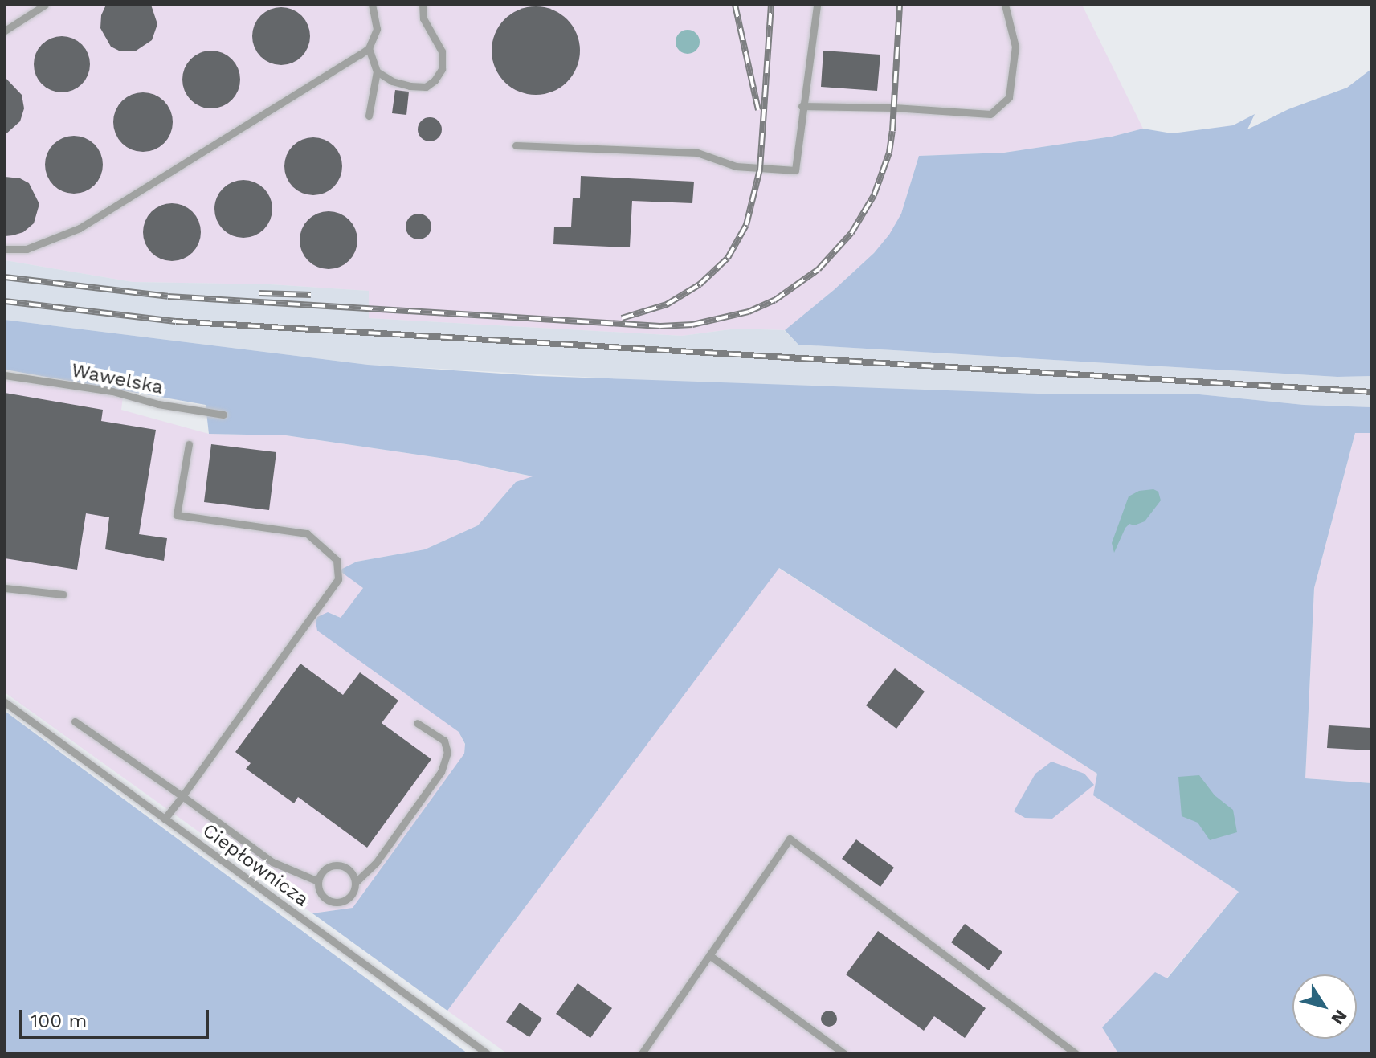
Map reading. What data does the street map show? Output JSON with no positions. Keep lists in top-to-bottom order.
{
  "streets": {
    "lane": ["Wawelska", "Ciepłownicza"]
  },
  "scale_bar": "100 m",
  "north": "bottom right"
}
